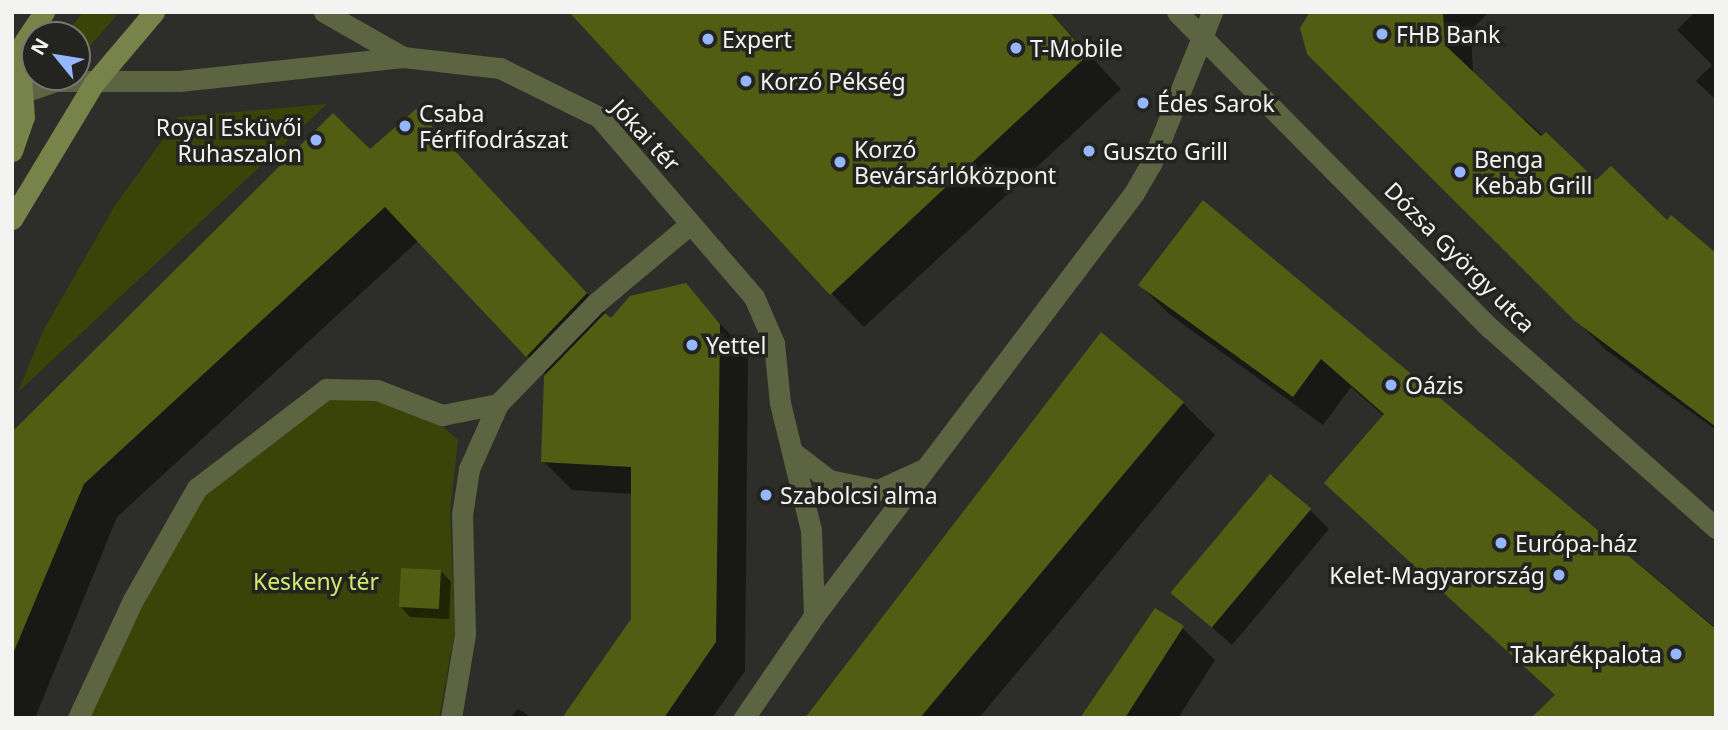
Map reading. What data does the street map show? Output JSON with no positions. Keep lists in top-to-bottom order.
{
  "streets": {
    "street": ["Jókai tér", "Dózsa György utca"]
  },
  "parks": ["Keskeny tér"],
  "places": [
    "FHB Bank",
    "Expert",
    "T-Mobile",
    "Korzó Pékség",
    "Édes Sarok",
    "Csaba Férfifodrászat",
    "Royal Esküvői Ruhaszalon",
    "Guszto Grill",
    "Korzó Bevársárlóközpont",
    "Benga Kebab Grill",
    "Yettel",
    "Oázis",
    "Szabolcsi alma",
    "Európa-ház",
    "Kelet-Magyarország",
    "Takarékpalota"
  ],
  "north": "top left"
}
